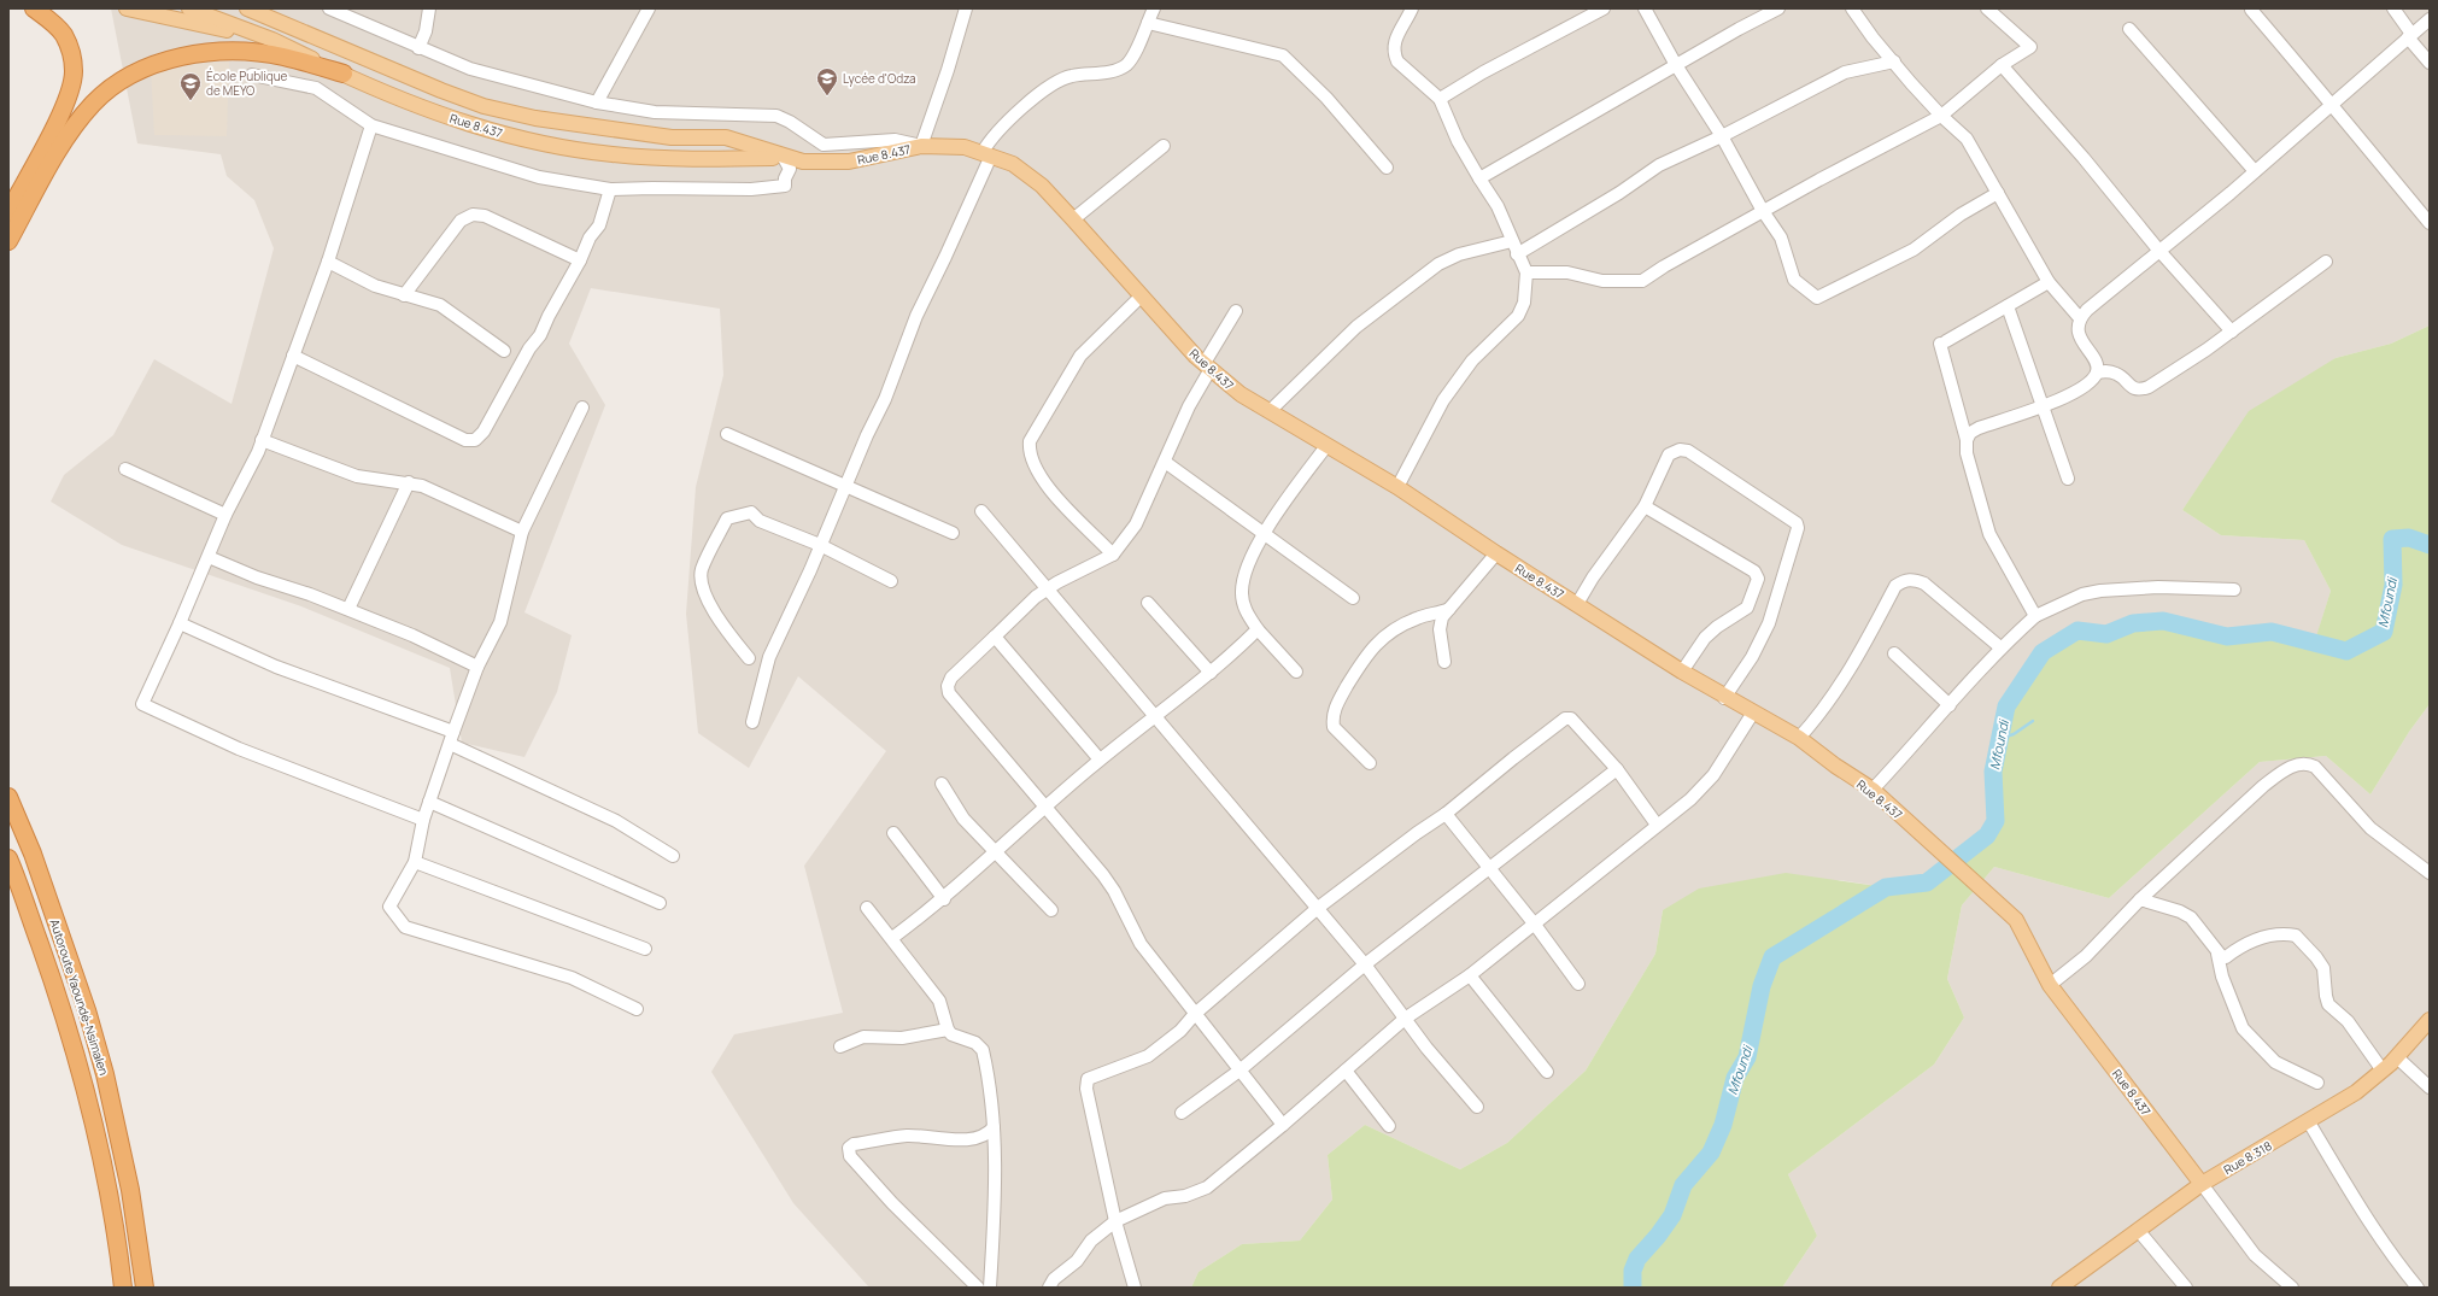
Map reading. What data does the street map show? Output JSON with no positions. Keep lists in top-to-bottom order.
{
  "streets": {
    "highway": ["Autoroute Yaoundé-Nsimalen"],
    "main road": ["Rue 8.437", "Rue 8.318"]
  },
  "crossings": [
    ["Rue 8.437", "Rue 8.318"]
  ],
  "water": ["Mfoundi"],
  "places": {
    "school or university": ["Lycée d'Odza", "École Publique de MEYO"]
  }
}
